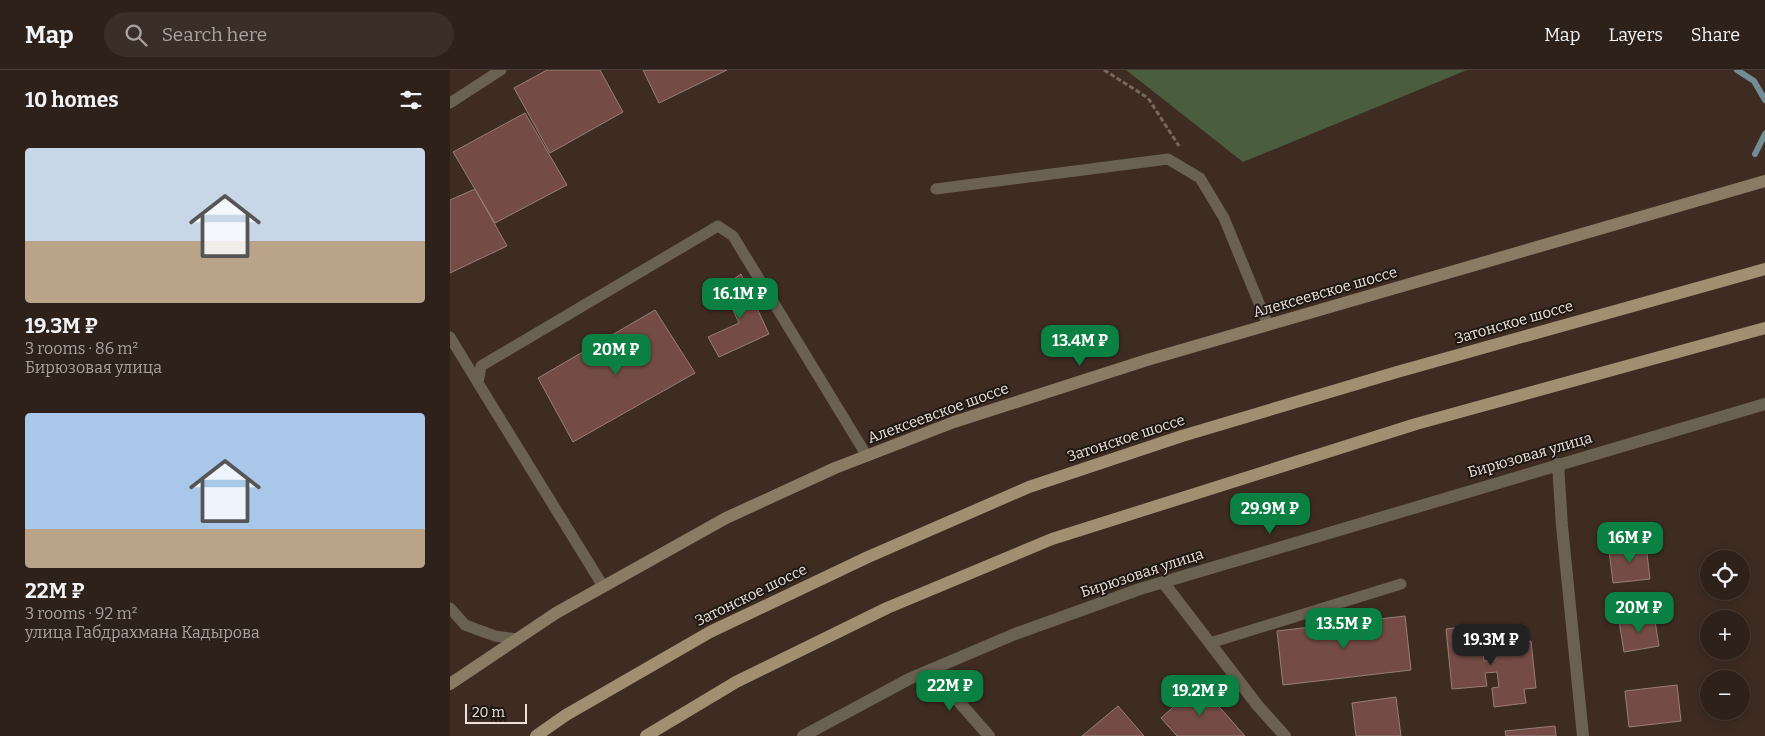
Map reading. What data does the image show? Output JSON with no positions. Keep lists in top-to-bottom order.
{
  "streets": {
    "main road": ["Алексеевское шоссе", "Затонское шоссе"],
    "street": ["Бирюзовая улица"]
  },
  "scale_bar": "20 m",
  "page": {
    "header": "Map",
    "search": "Search here",
    "nav": ["Map", "Layers", "Share"],
    "heading": "10 homes",
    "list": [
      {
        "name": "19.3M ₽",
        "note": "3 rooms · 86 m² · Бирюзовая улица"
      },
      {
        "name": "22M ₽",
        "note": "3 rooms · 92 m² · улица Габдрахмана Кадырова"
      }
    ],
    "price": [
      "16.1M ₽",
      "13.4M ₽",
      "20M ₽",
      "29.9M ₽",
      "16M ₽",
      "20M ₽",
      "13.5M ₽",
      "19.3M ₽",
      "22M ₽",
      "19.2M ₽"
    ],
    "map_buttons": ["+", "−"],
    "scale": "20 m"
  }
}
